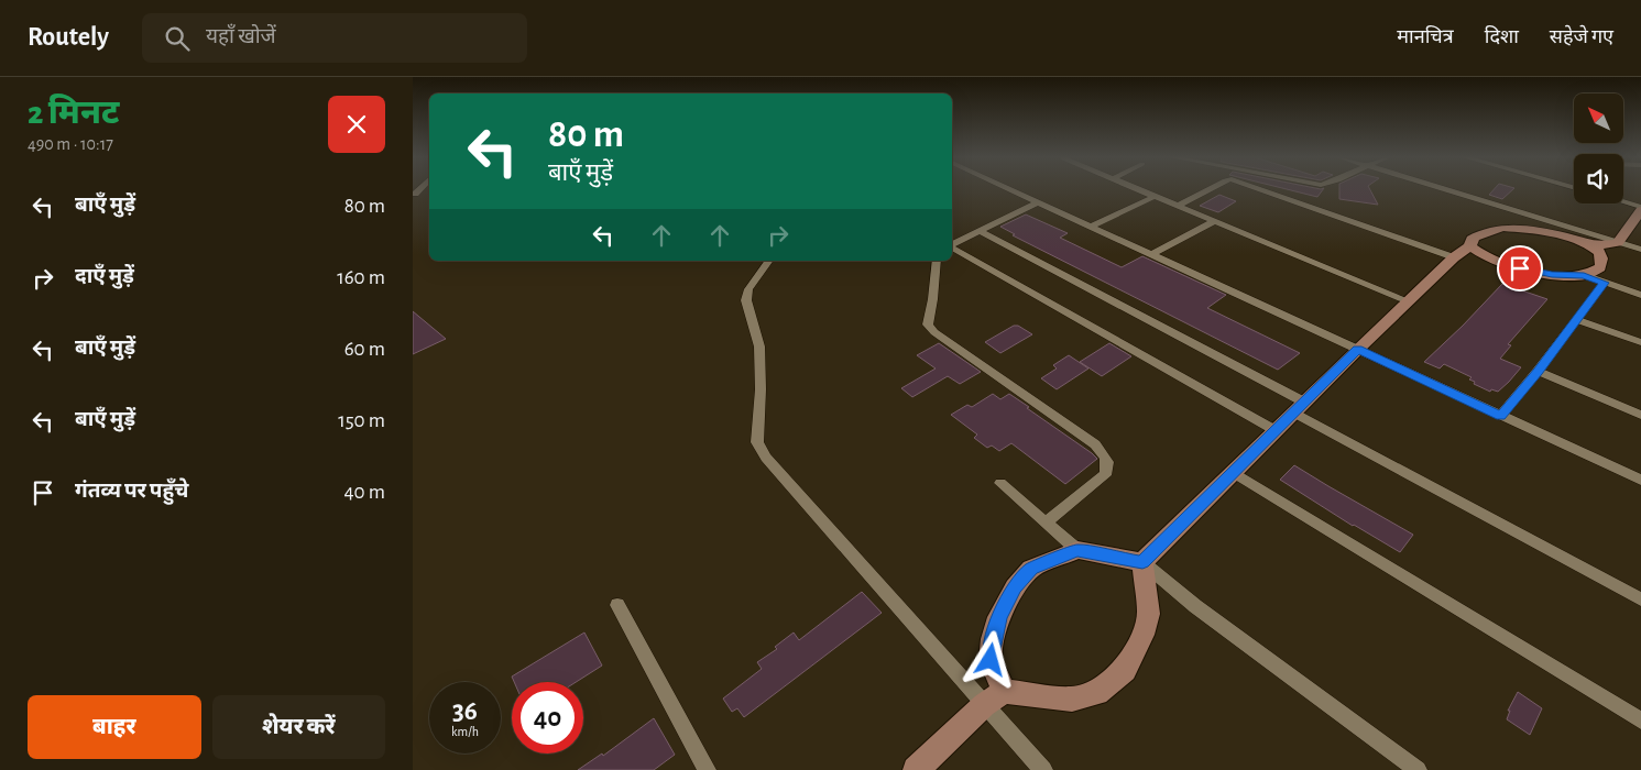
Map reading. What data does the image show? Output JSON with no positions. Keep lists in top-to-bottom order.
{
  "north": "top left",
  "page": {
    "header": "Routely",
    "search": "यहाँ खोजें",
    "nav": ["मानचित्र", "दिशा", "सहेजे गए"],
    "heading": ["2 मिनट", "490 m · 10:17"],
    "turn": ["80 m", "बाएँ मुड़ें"],
    "list": [
      {
        "name": "बाएँ मुड़ें",
        "value": "80 m"
      },
      {
        "name": "दाएँ मुड़ें",
        "value": "160 m"
      },
      {
        "name": "बाएँ मुड़ें",
        "value": "60 m"
      },
      {
        "name": "बाएँ मुड़ें",
        "value": "150 m"
      },
      {
        "name": "गंतव्य पर पहुँचे",
        "value": "40 m"
      }
    ],
    "speed": "36 km/h",
    "limit": "40",
    "buttons": ["बाहर", "शेयर करें"]
  }
}
